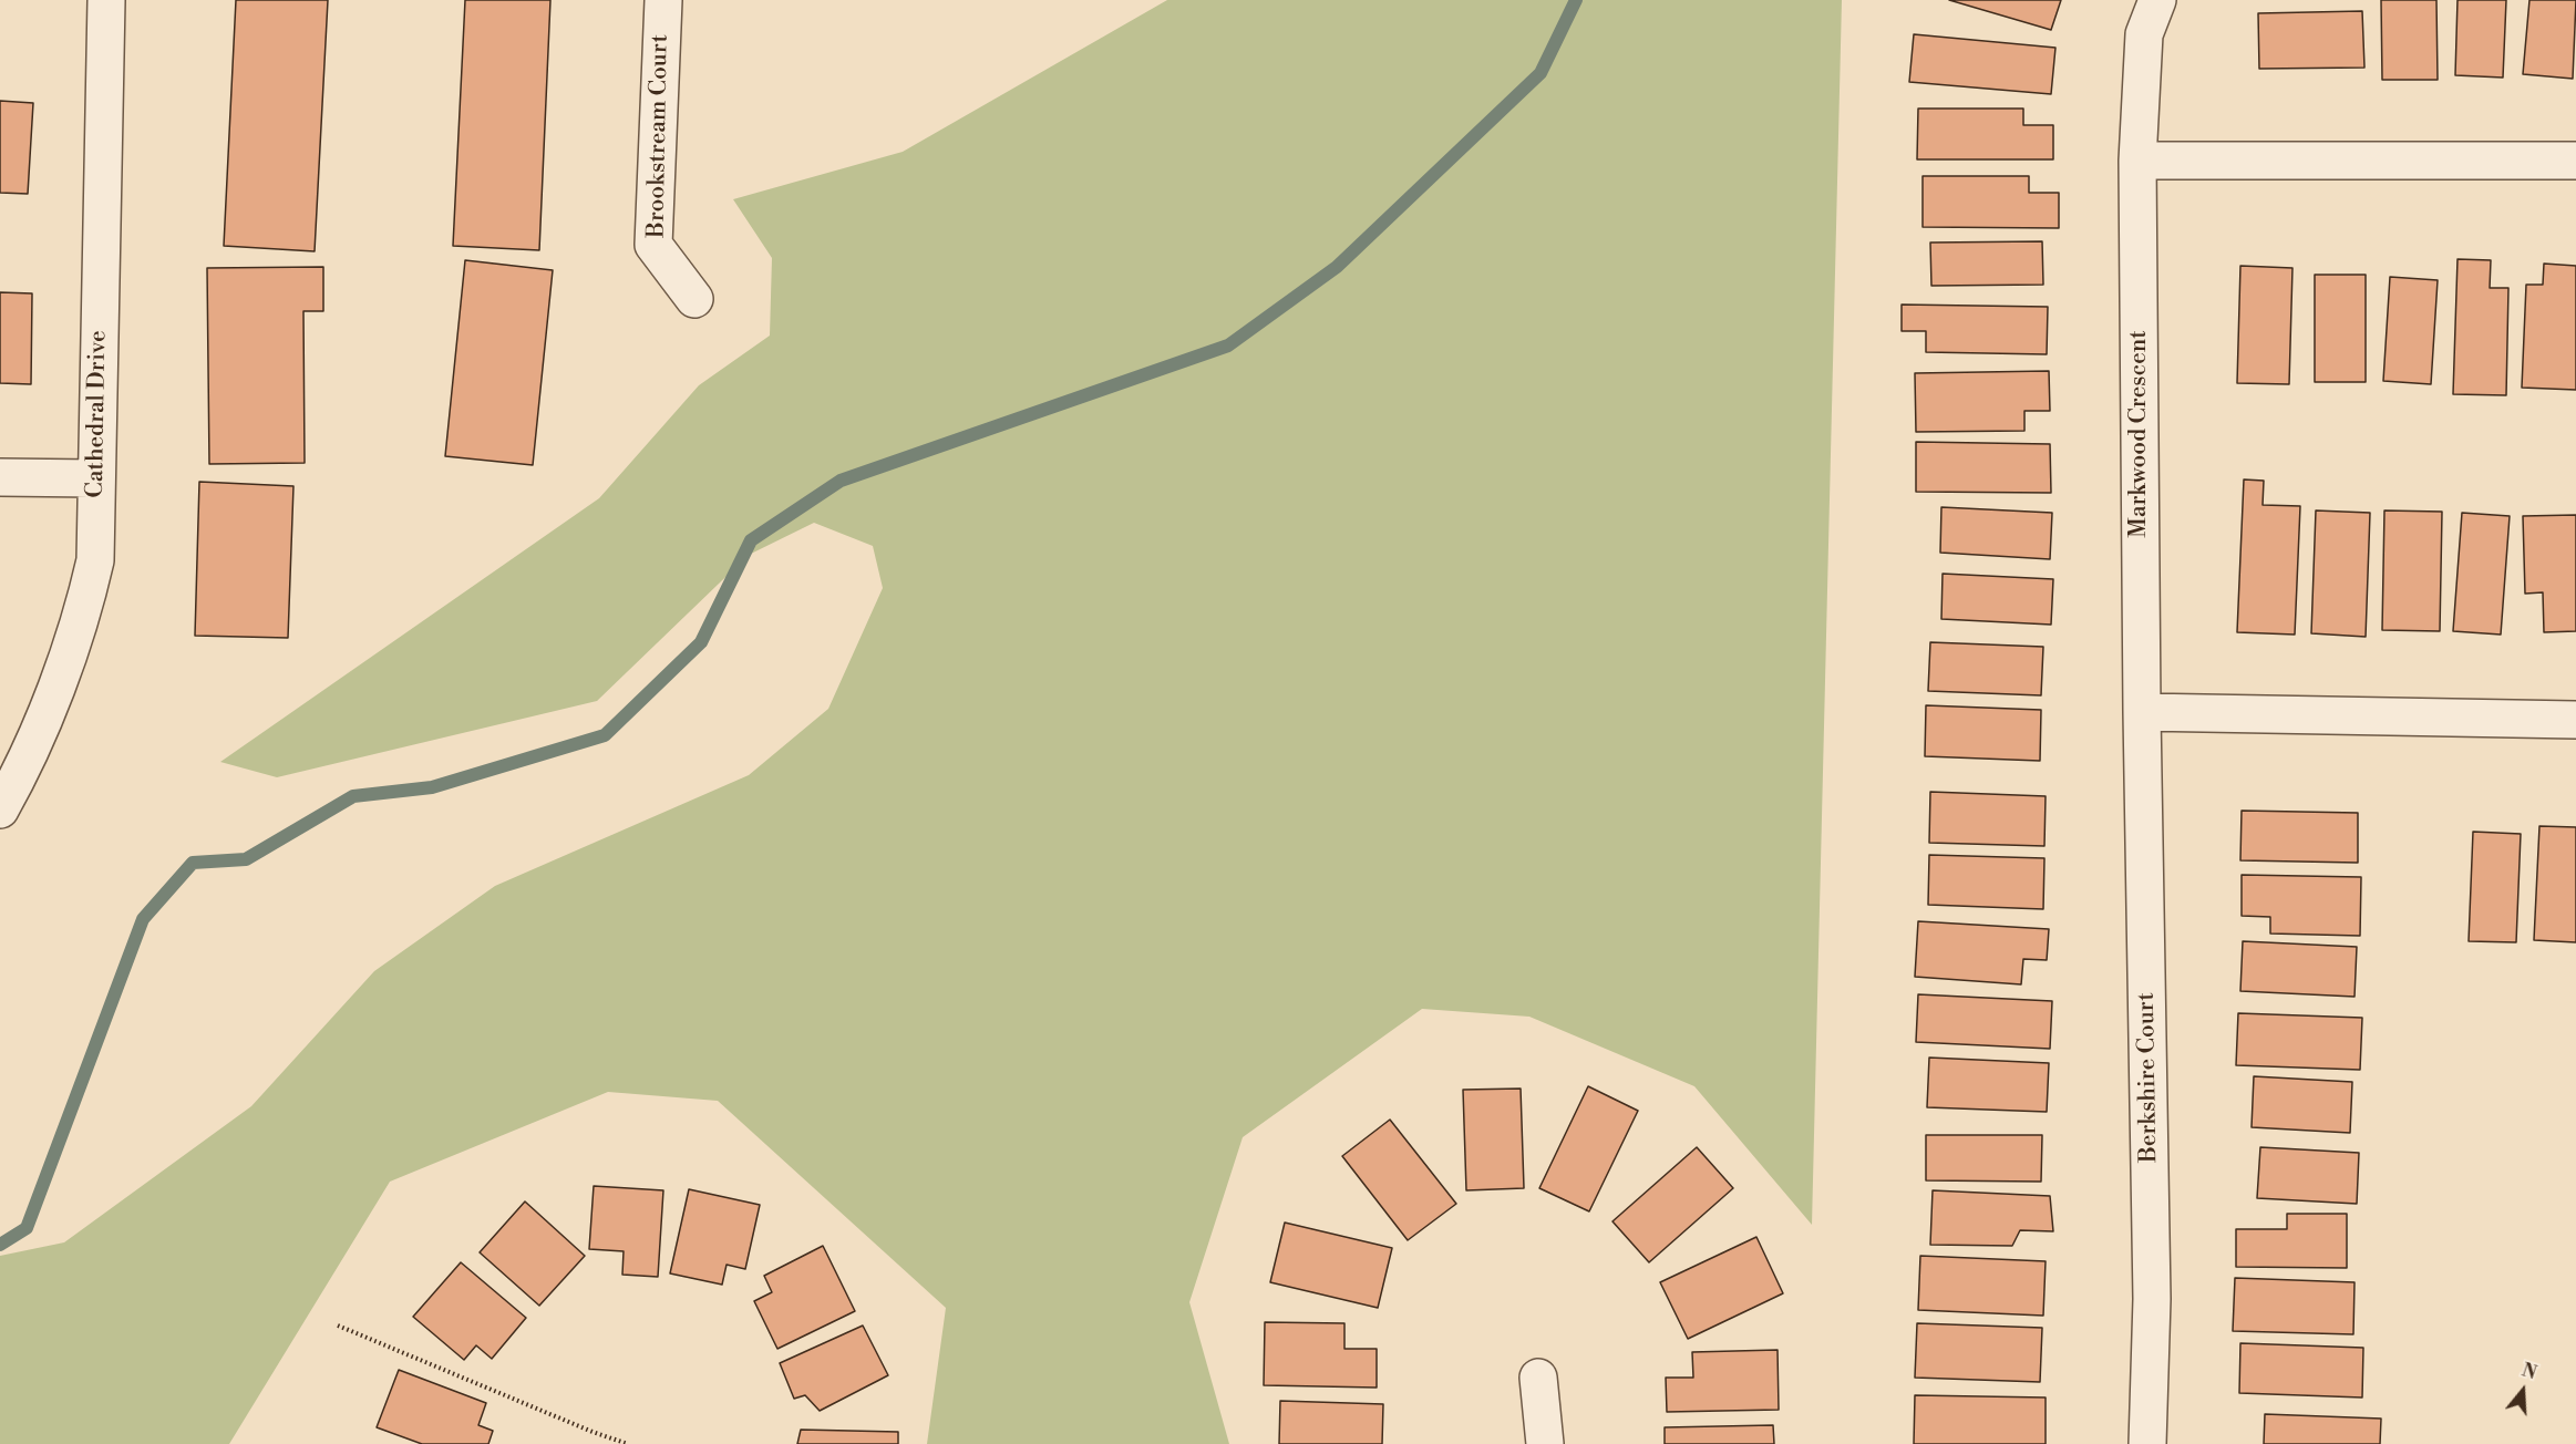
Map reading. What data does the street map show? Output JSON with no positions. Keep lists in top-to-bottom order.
{
  "streets": {
    "street": [
      "Brookstream Court",
      "Cathedral Drive",
      "Markwood Crescent",
      "Berkshire Court"
    ]
  },
  "crossings": [
    ["Markwood Crescent", "Berkshire Court"]
  ],
  "north": "top"
}
